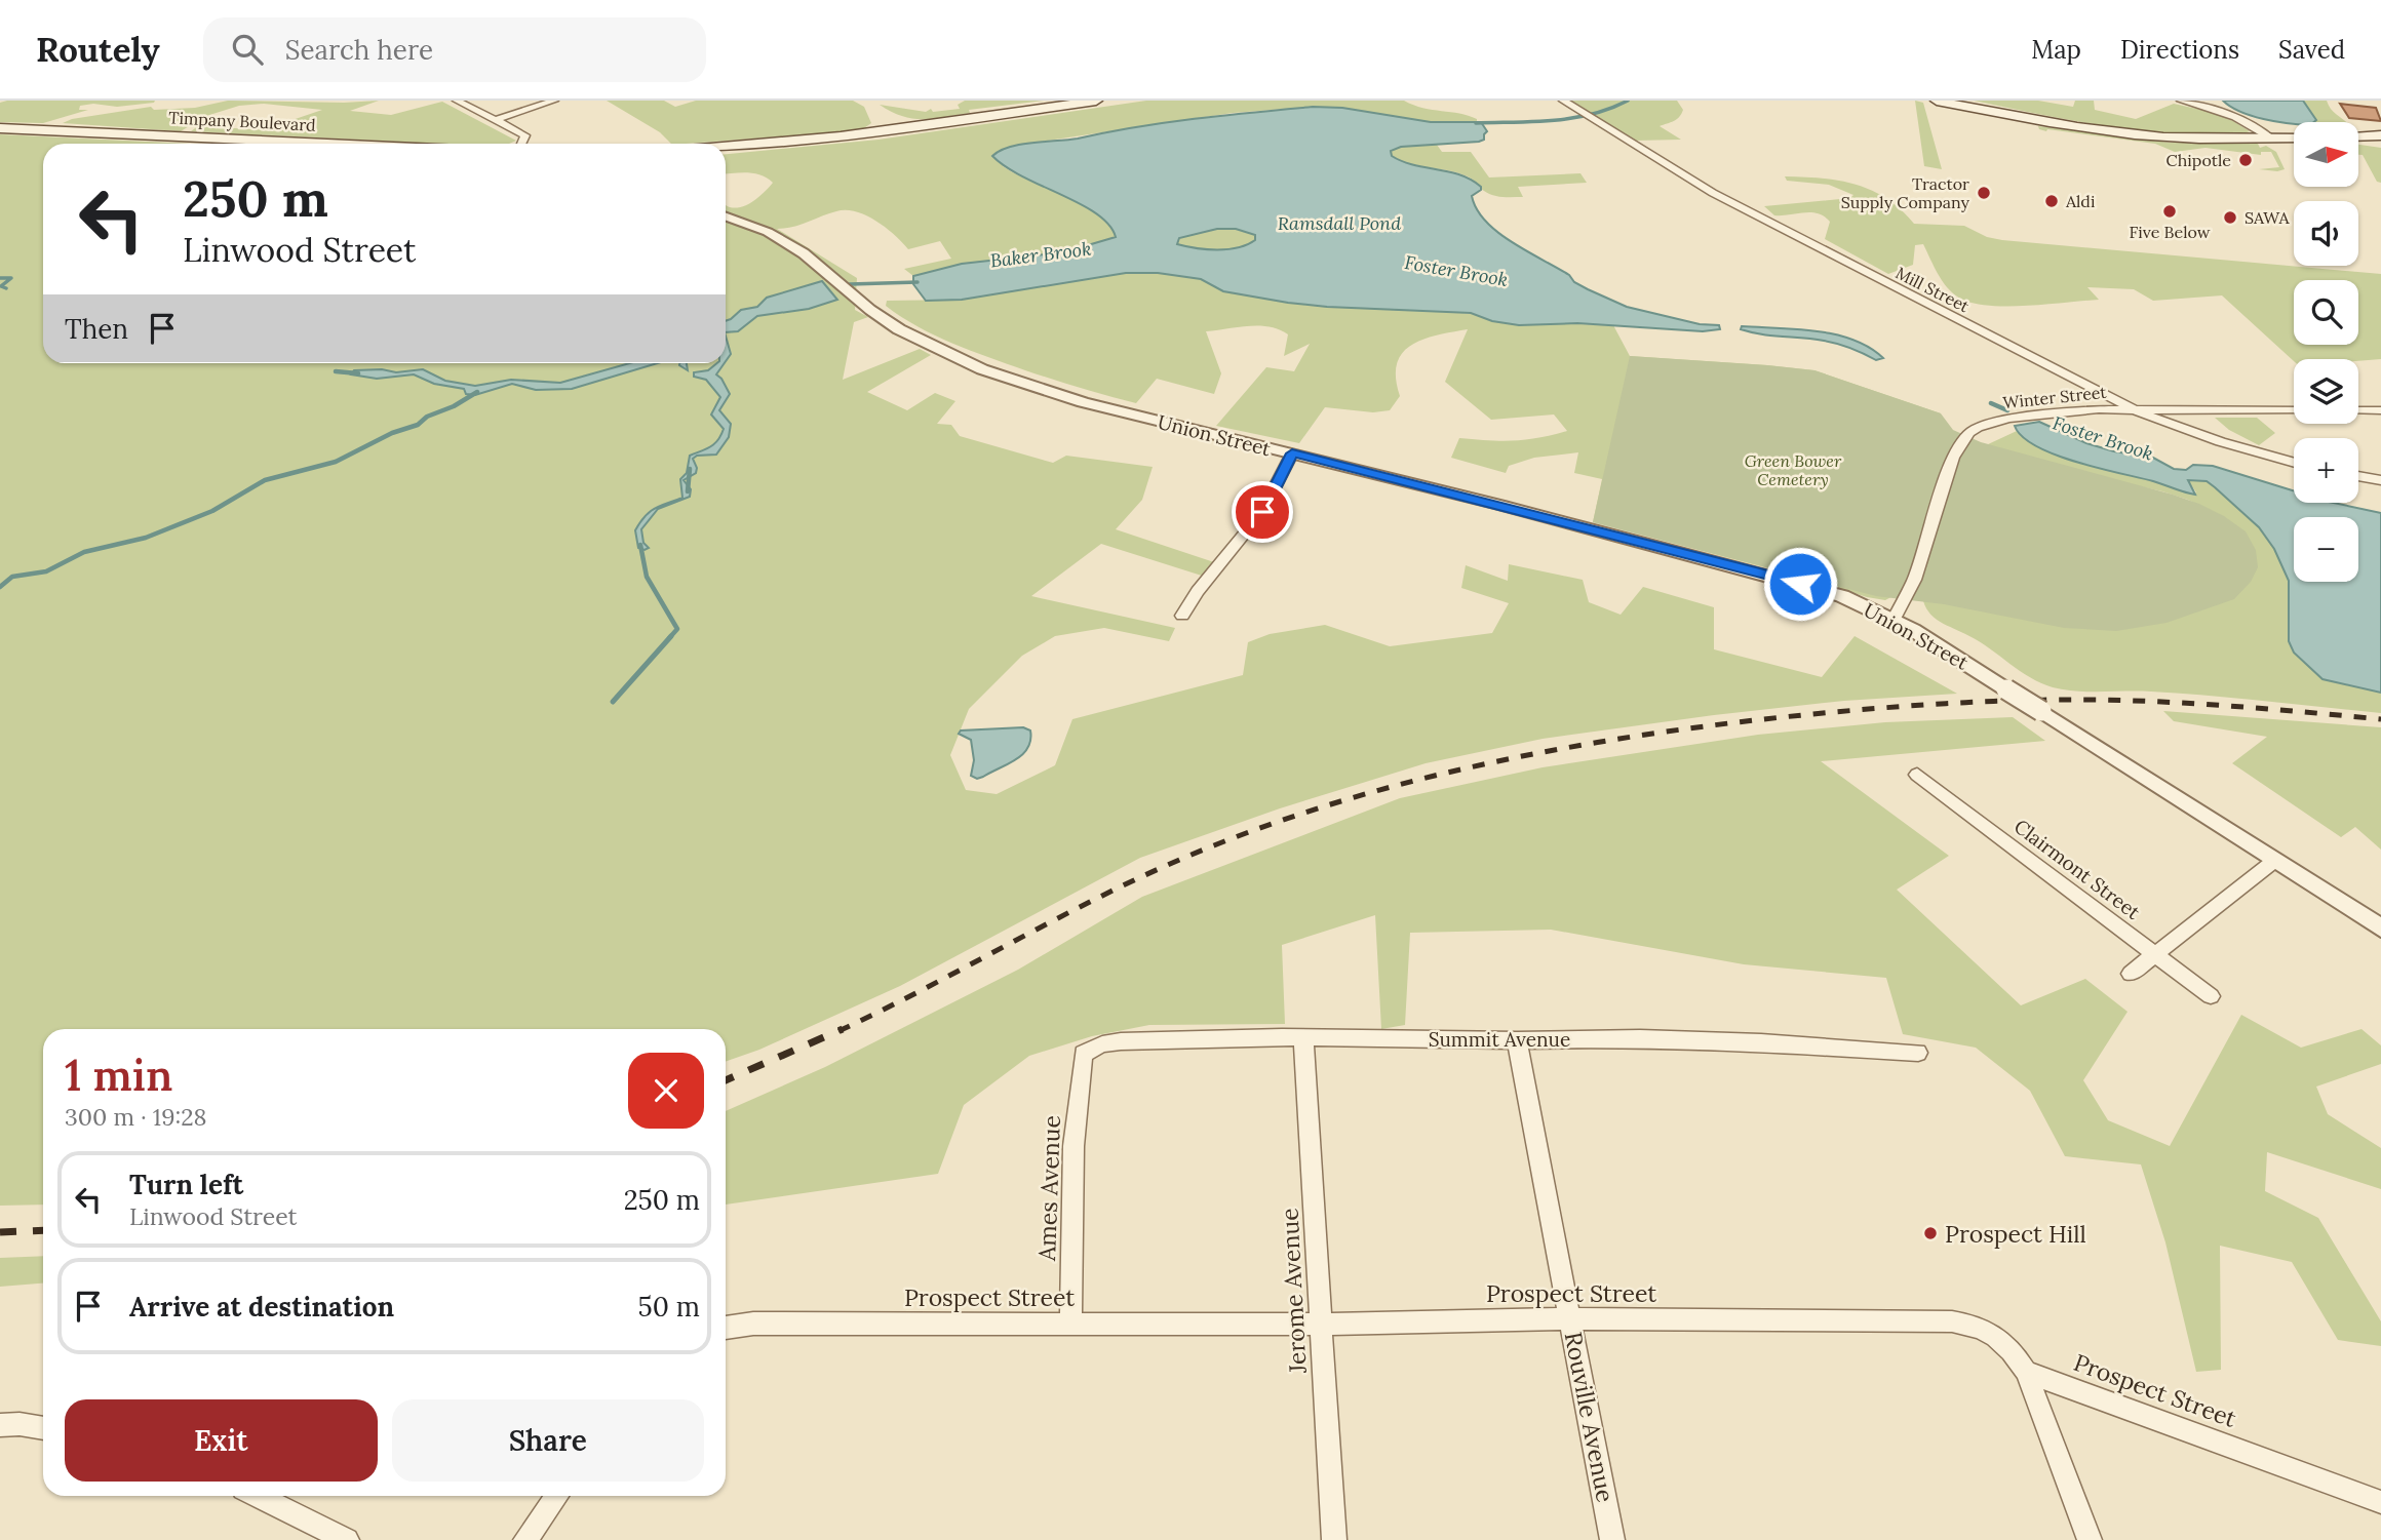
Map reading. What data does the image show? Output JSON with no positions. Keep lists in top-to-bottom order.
{
  "streets": {
    "main road": ["Timpany Boulevard"],
    "street": [
      "Mill Street",
      "Winter Street",
      "Union Street",
      "Clairmont Street",
      "Summit Avenue",
      "Ames Avenue",
      "Jerome Avenue",
      "Prospect Street",
      "Rouville Avenue"
    ]
  },
  "crossings": [
    ["Mill Street", "Winter Street"],
    ["Winter Street", "Union Street"],
    ["Summit Avenue", "Ames Avenue"],
    ["Summit Avenue", "Jerome Avenue"],
    ["Summit Avenue", "Rouville Avenue"],
    ["Ames Avenue", "Prospect Street"],
    ["Jerome Avenue", "Prospect Street"],
    ["Prospect Street", "Rouville Avenue"]
  ],
  "water": ["Ramsdall Pond", "Baker Brook", "Foster Brook"],
  "parks": ["Green Bower Cemetery"],
  "places": [
    "Chipotle",
    "Tractor Supply Company",
    "Aldi",
    "Five Below",
    "SAWA",
    "Prospect Hill"
  ],
  "north": "right",
  "page": {
    "header": "Routely",
    "search": "Search here",
    "nav": ["Map", "Directions", "Saved"],
    "map_buttons": ["+", "−"],
    "turn": ["250 m", "Linwood Street"],
    "then": "Then",
    "heading": ["1 min", "300 m · 19:28"],
    "list": [
      {
        "name": "Turn left",
        "note": "Linwood Street",
        "value": "250 m"
      },
      {
        "name": "Arrive at destination",
        "value": "50 m"
      }
    ],
    "buttons": ["Exit", "Share"]
  }
}
